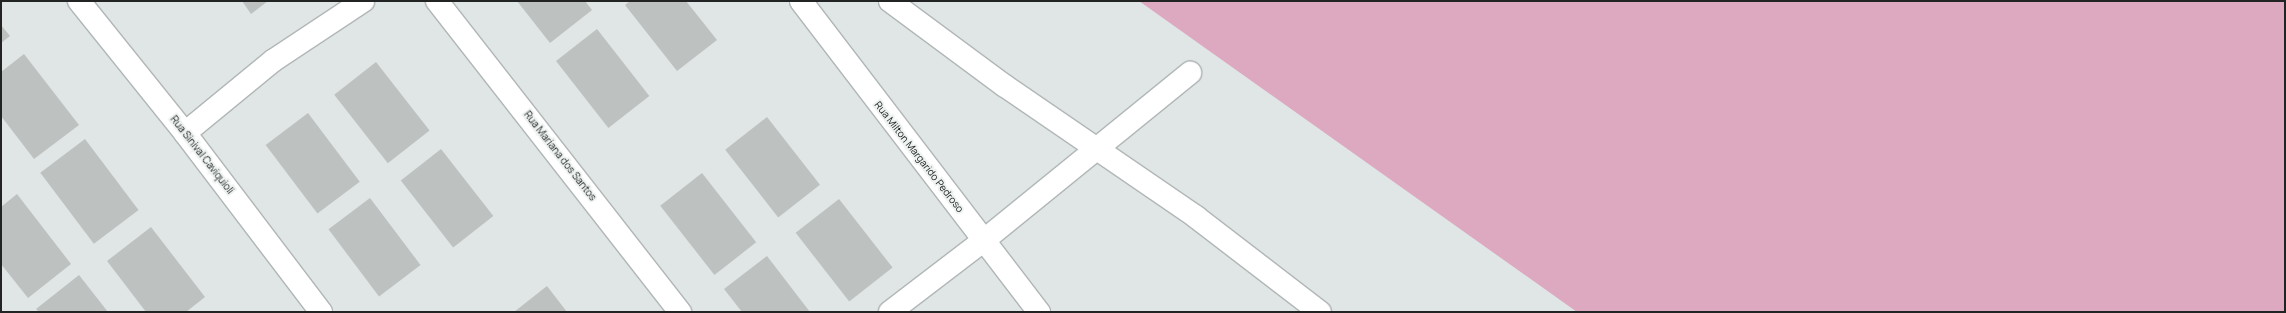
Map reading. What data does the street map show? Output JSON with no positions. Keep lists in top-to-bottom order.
{
  "streets": {
    "street": ["Rua Sinival Caviquioli", "Rua Mariana dos Santos", "Rua Milton Margarido Pedroso"]
  }
}
